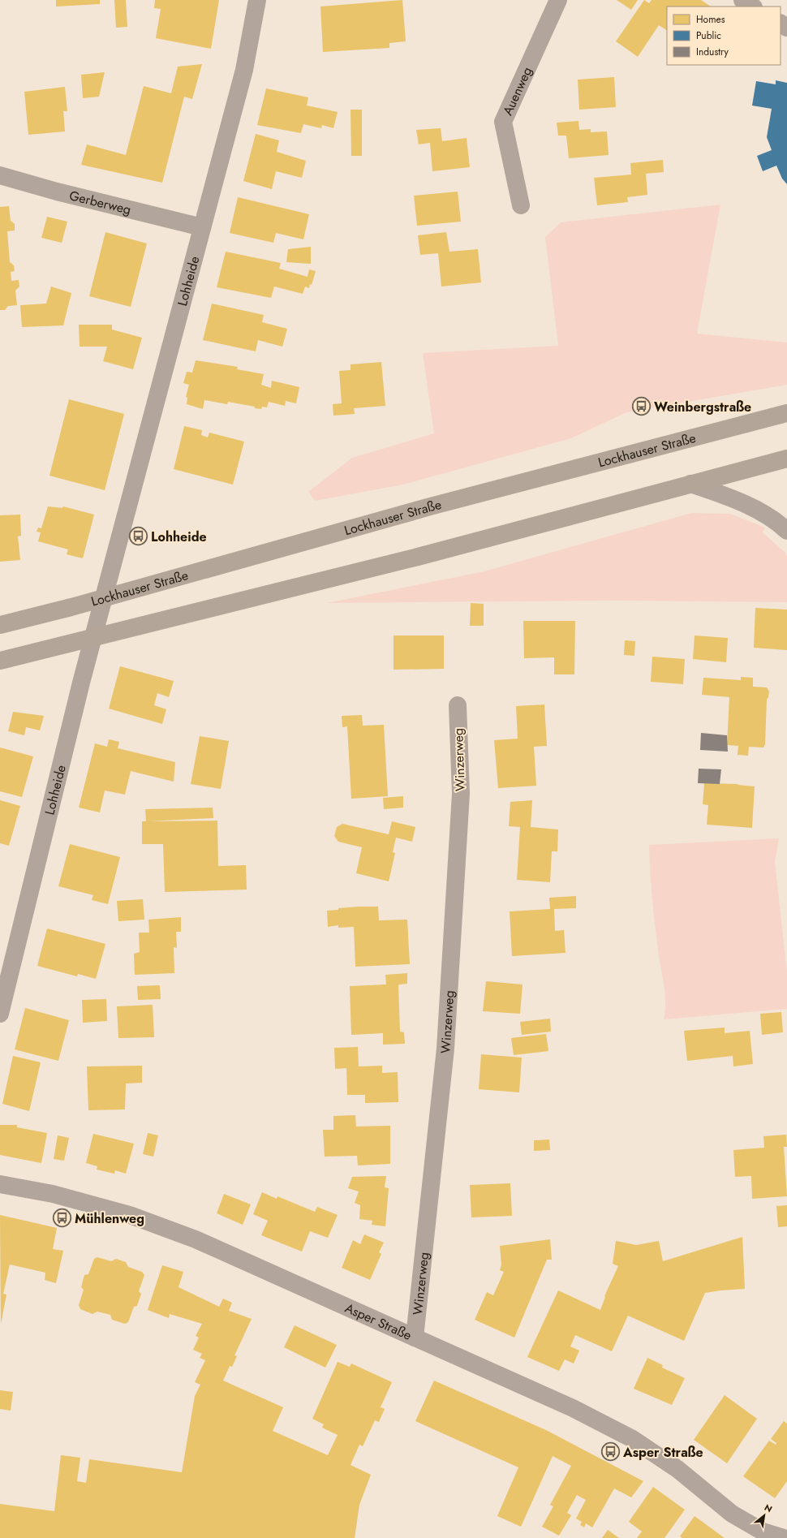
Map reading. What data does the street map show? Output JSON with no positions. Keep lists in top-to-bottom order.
{
  "streets": {
    "main road": ["Lockhauser Straße"],
    "street": [
      "Auenweg",
      "Gerberweg",
      "Lohheide",
      "Winzerweg",
      "Asper Straße"
    ]
  },
  "crossings": [
    ["Gerberweg", "Lohheide"],
    ["Winzerweg", "Asper Straße"]
  ],
  "places": {
    "bus stop": [
      "Weinbergstraße",
      "Lohheide",
      "Mühlenweg",
      "Asper Straße"
    ]
  },
  "legend": ["Homes", "Public", "Industry"],
  "north": "top right"
}
